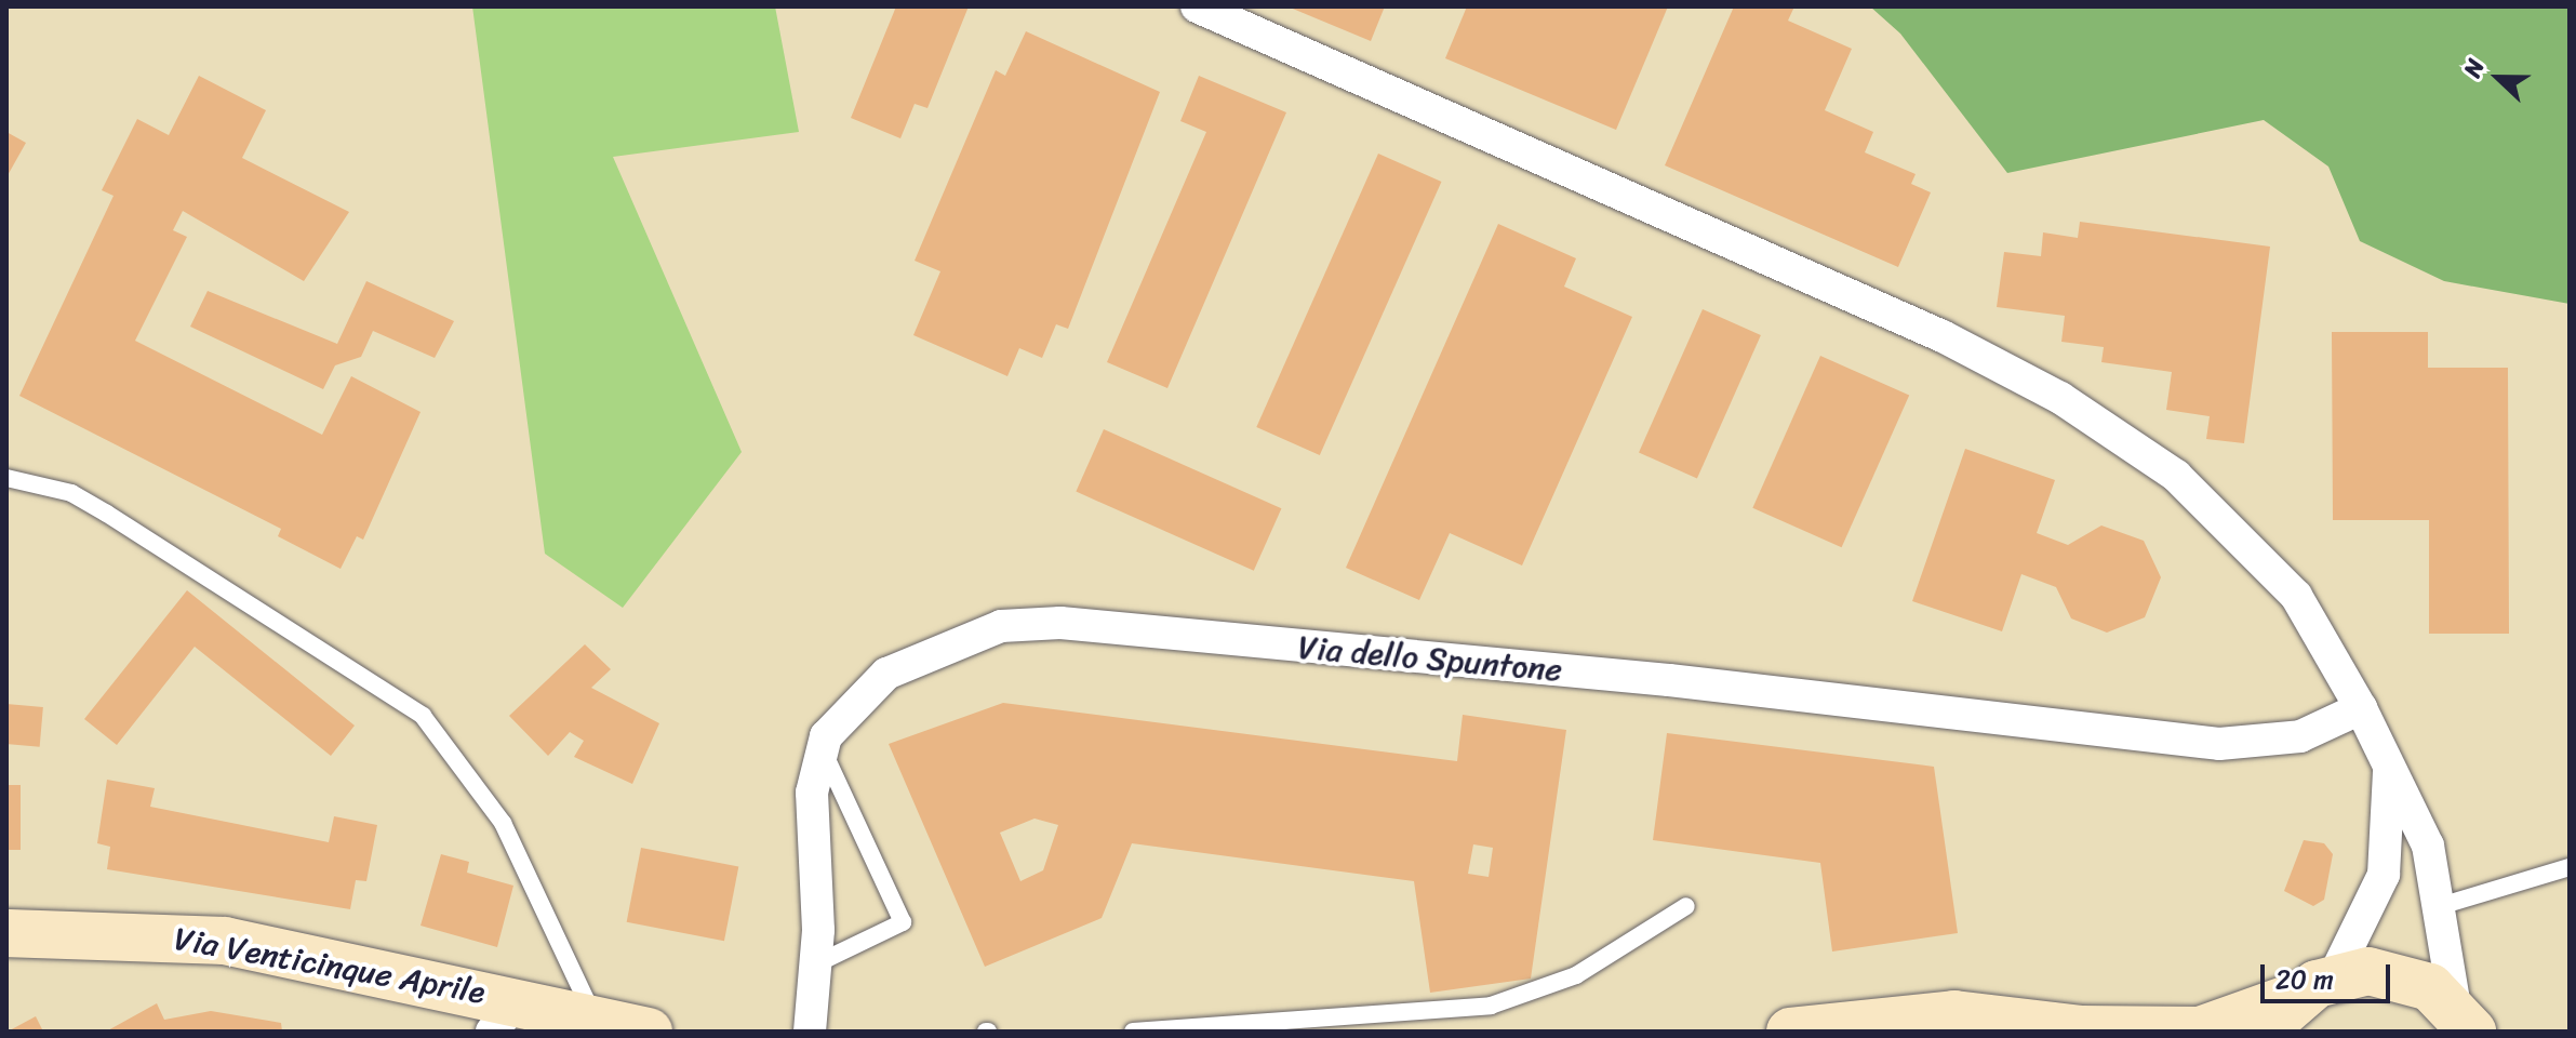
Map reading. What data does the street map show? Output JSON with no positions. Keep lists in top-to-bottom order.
{
  "streets": {
    "main road": ["Via Venticinque Aprile"],
    "street": ["Via dello Spuntone"]
  },
  "scale_bar": "20 m",
  "north": "left"
}
